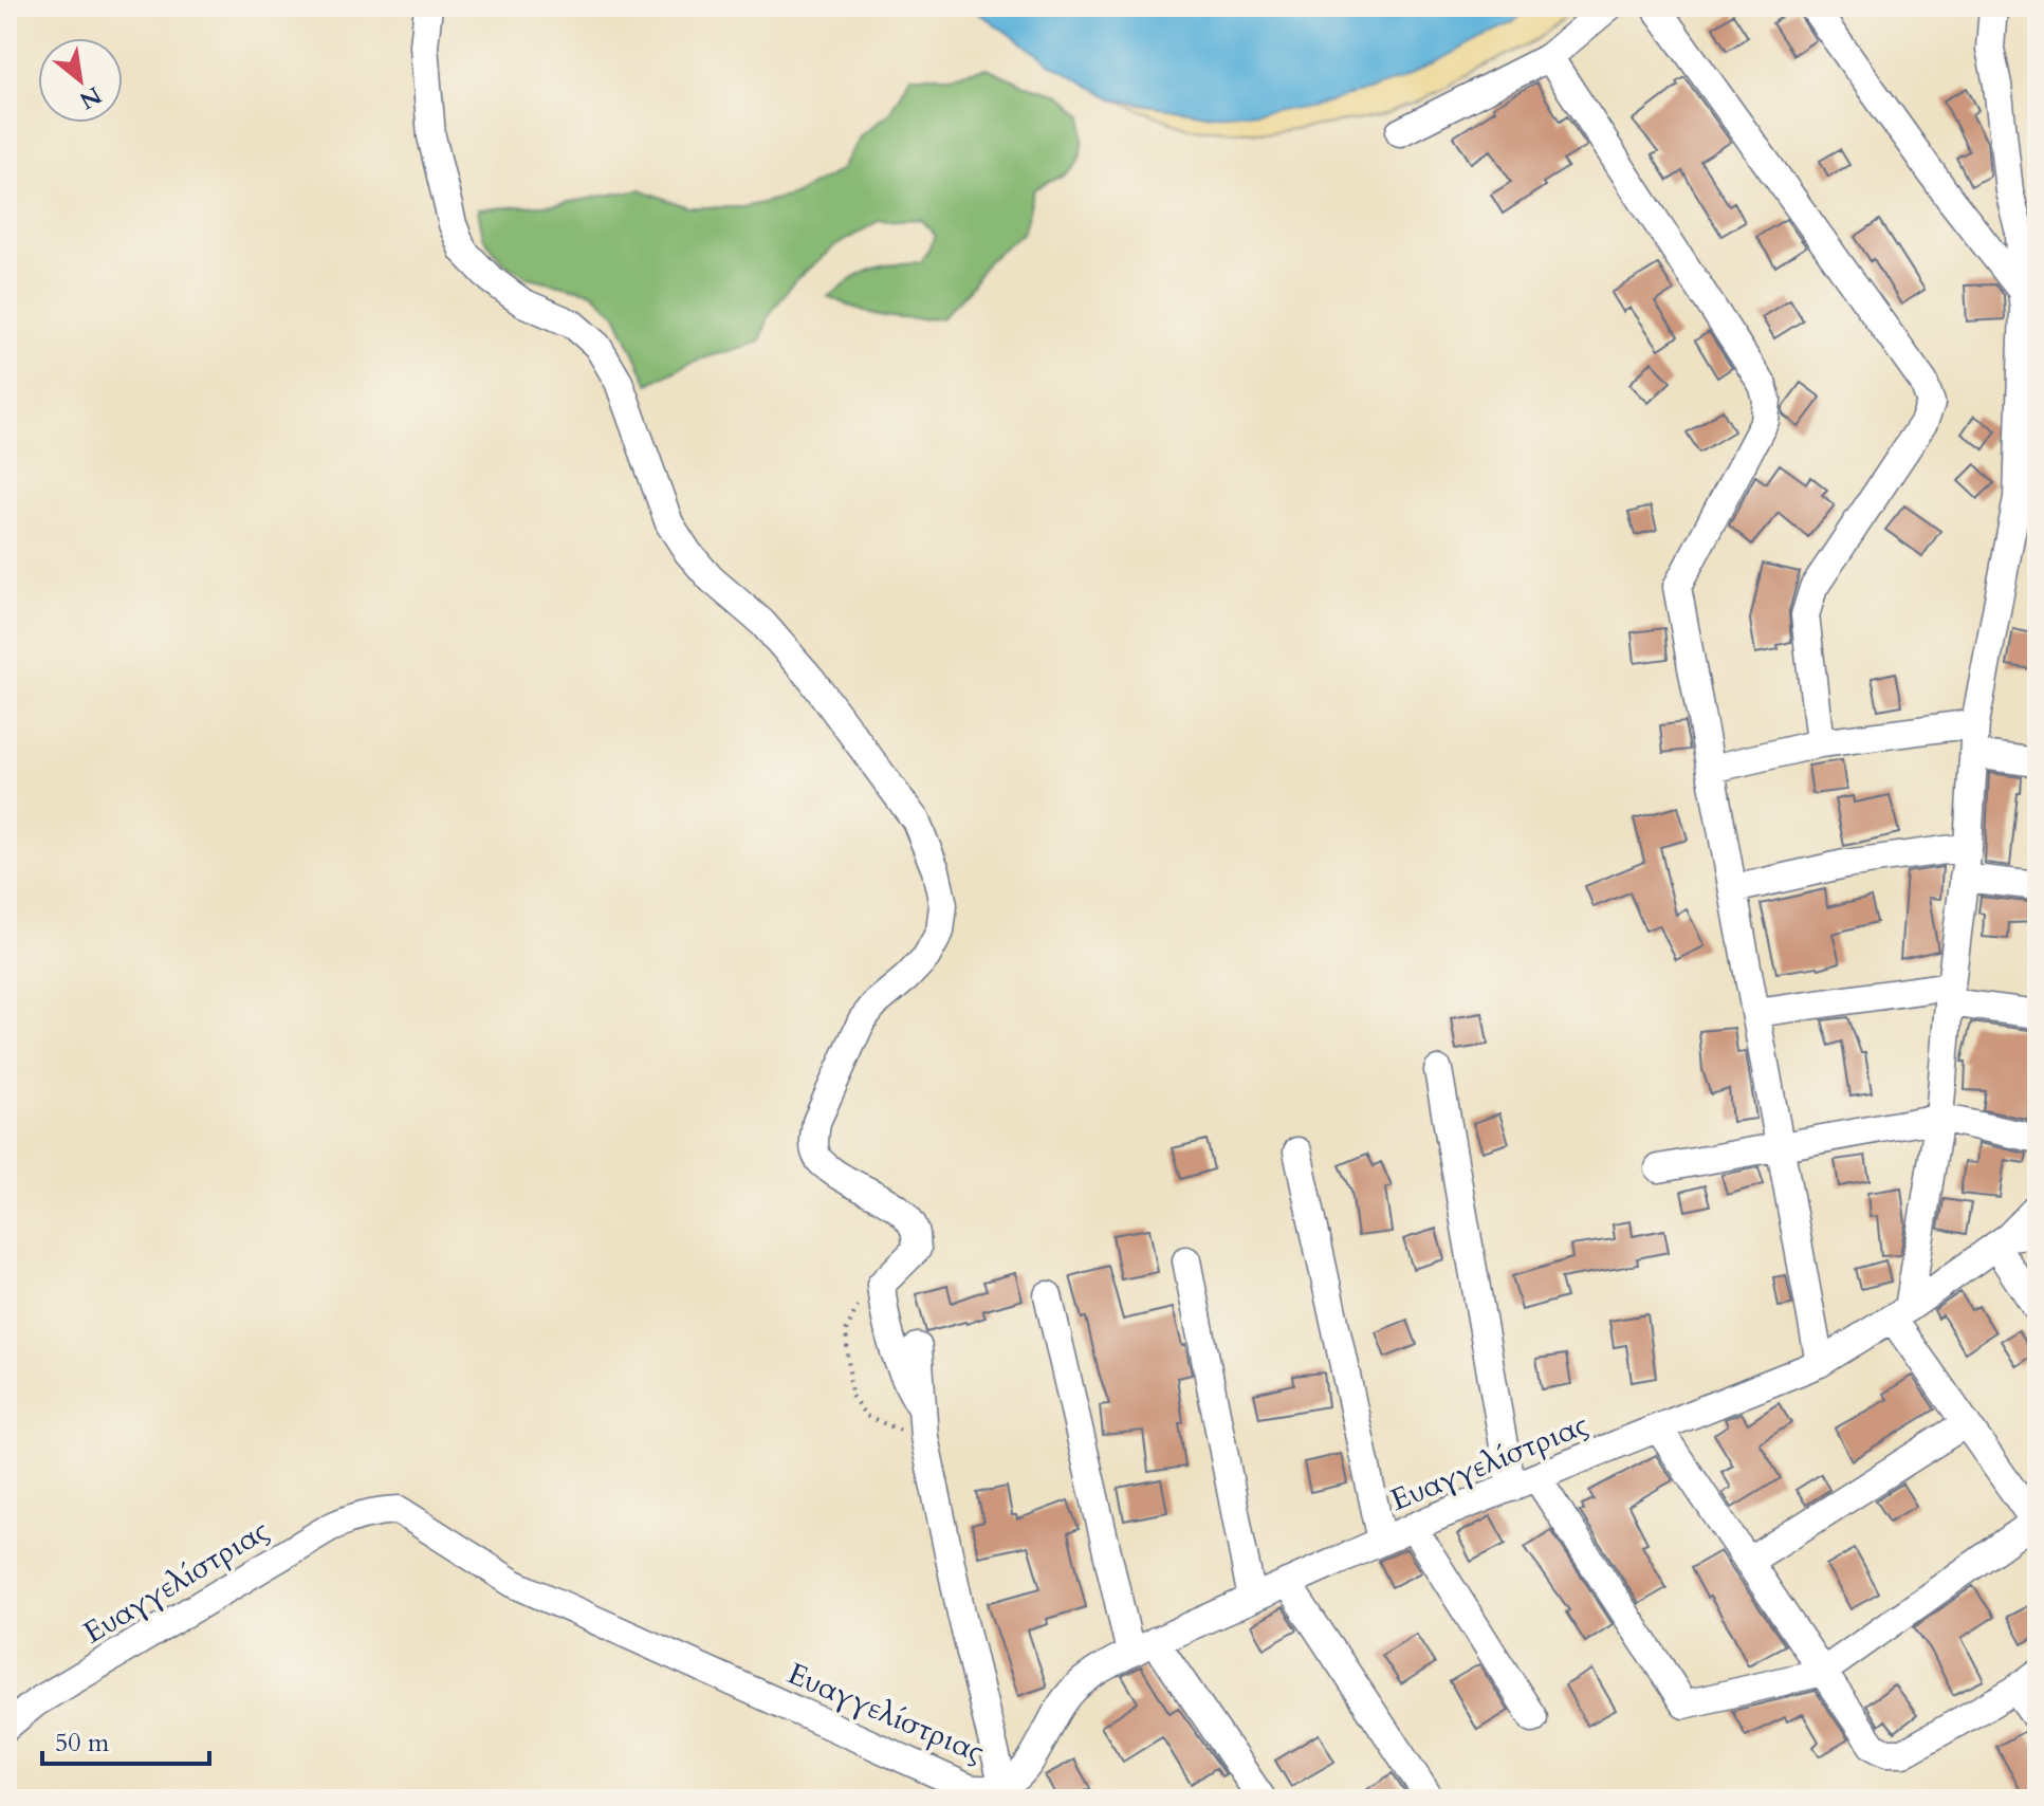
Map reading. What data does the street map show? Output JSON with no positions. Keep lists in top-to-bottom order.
{
  "streets": {
    "street": ["Ευαγγελίστριας"]
  },
  "scale_bar": "50 m",
  "north": "bottom right"
}
